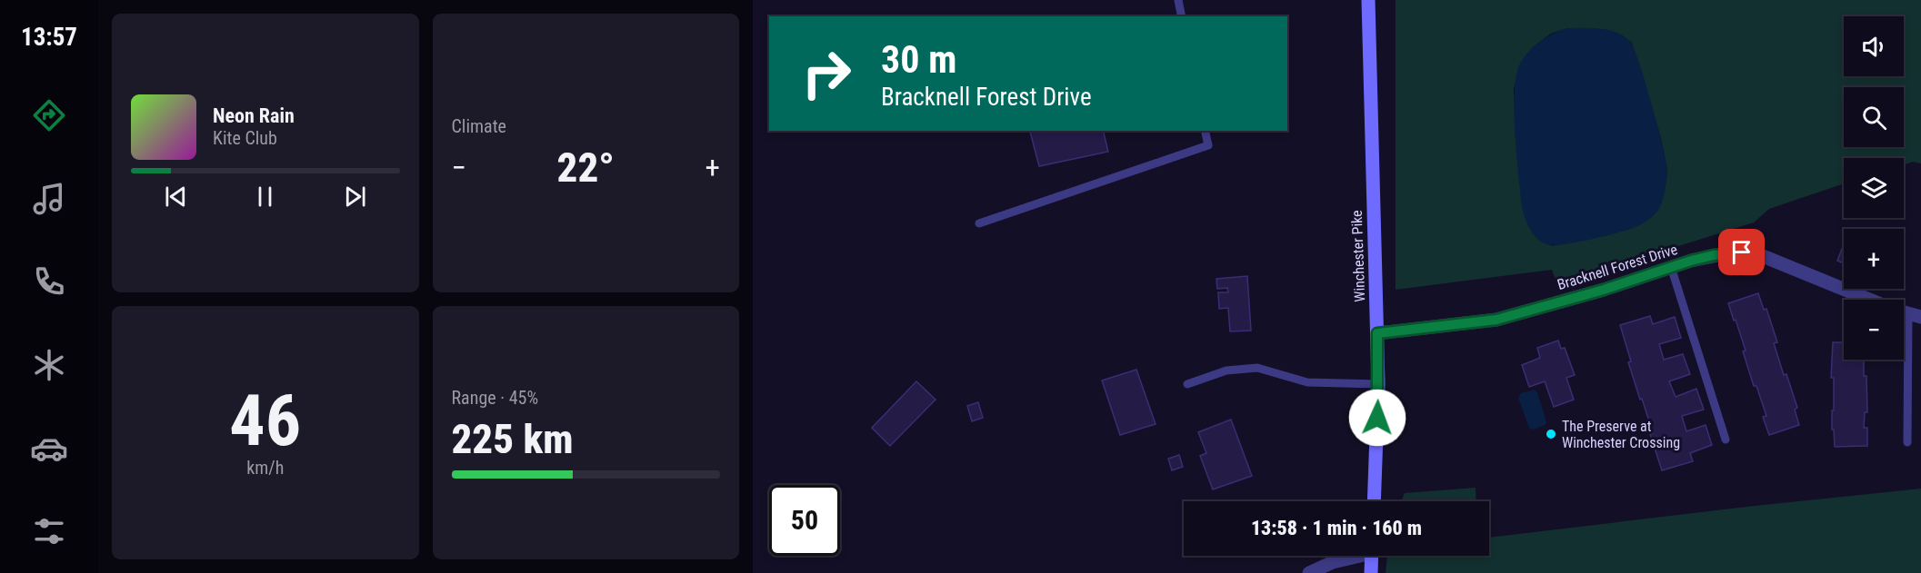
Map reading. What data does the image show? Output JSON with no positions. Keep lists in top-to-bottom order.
{
  "streets": {
    "main road": ["Winchester Pike"],
    "street": ["Bracknell Forest Drive"]
  },
  "crossings": [
    ["Winchester Pike", "Bracknell Forest Drive"]
  ],
  "places": ["The Preserve at Winchester Crossing"],
  "page": {
    "tabs": "13:57",
    "tile": [
      "Climate",
      ["46", "km/h"],
      ["Range · 45%", "225 km"]
    ],
    "map_buttons": ["+", "−"],
    "turn": ["30 m", "Bracknell Forest Drive"],
    "song": ["Neon Rain", "Kite Club"],
    "heat": ["−", "22°", "+"],
    "limit": "50",
    "trip": "13:58 · 1 min · 160 m"
  }
}
